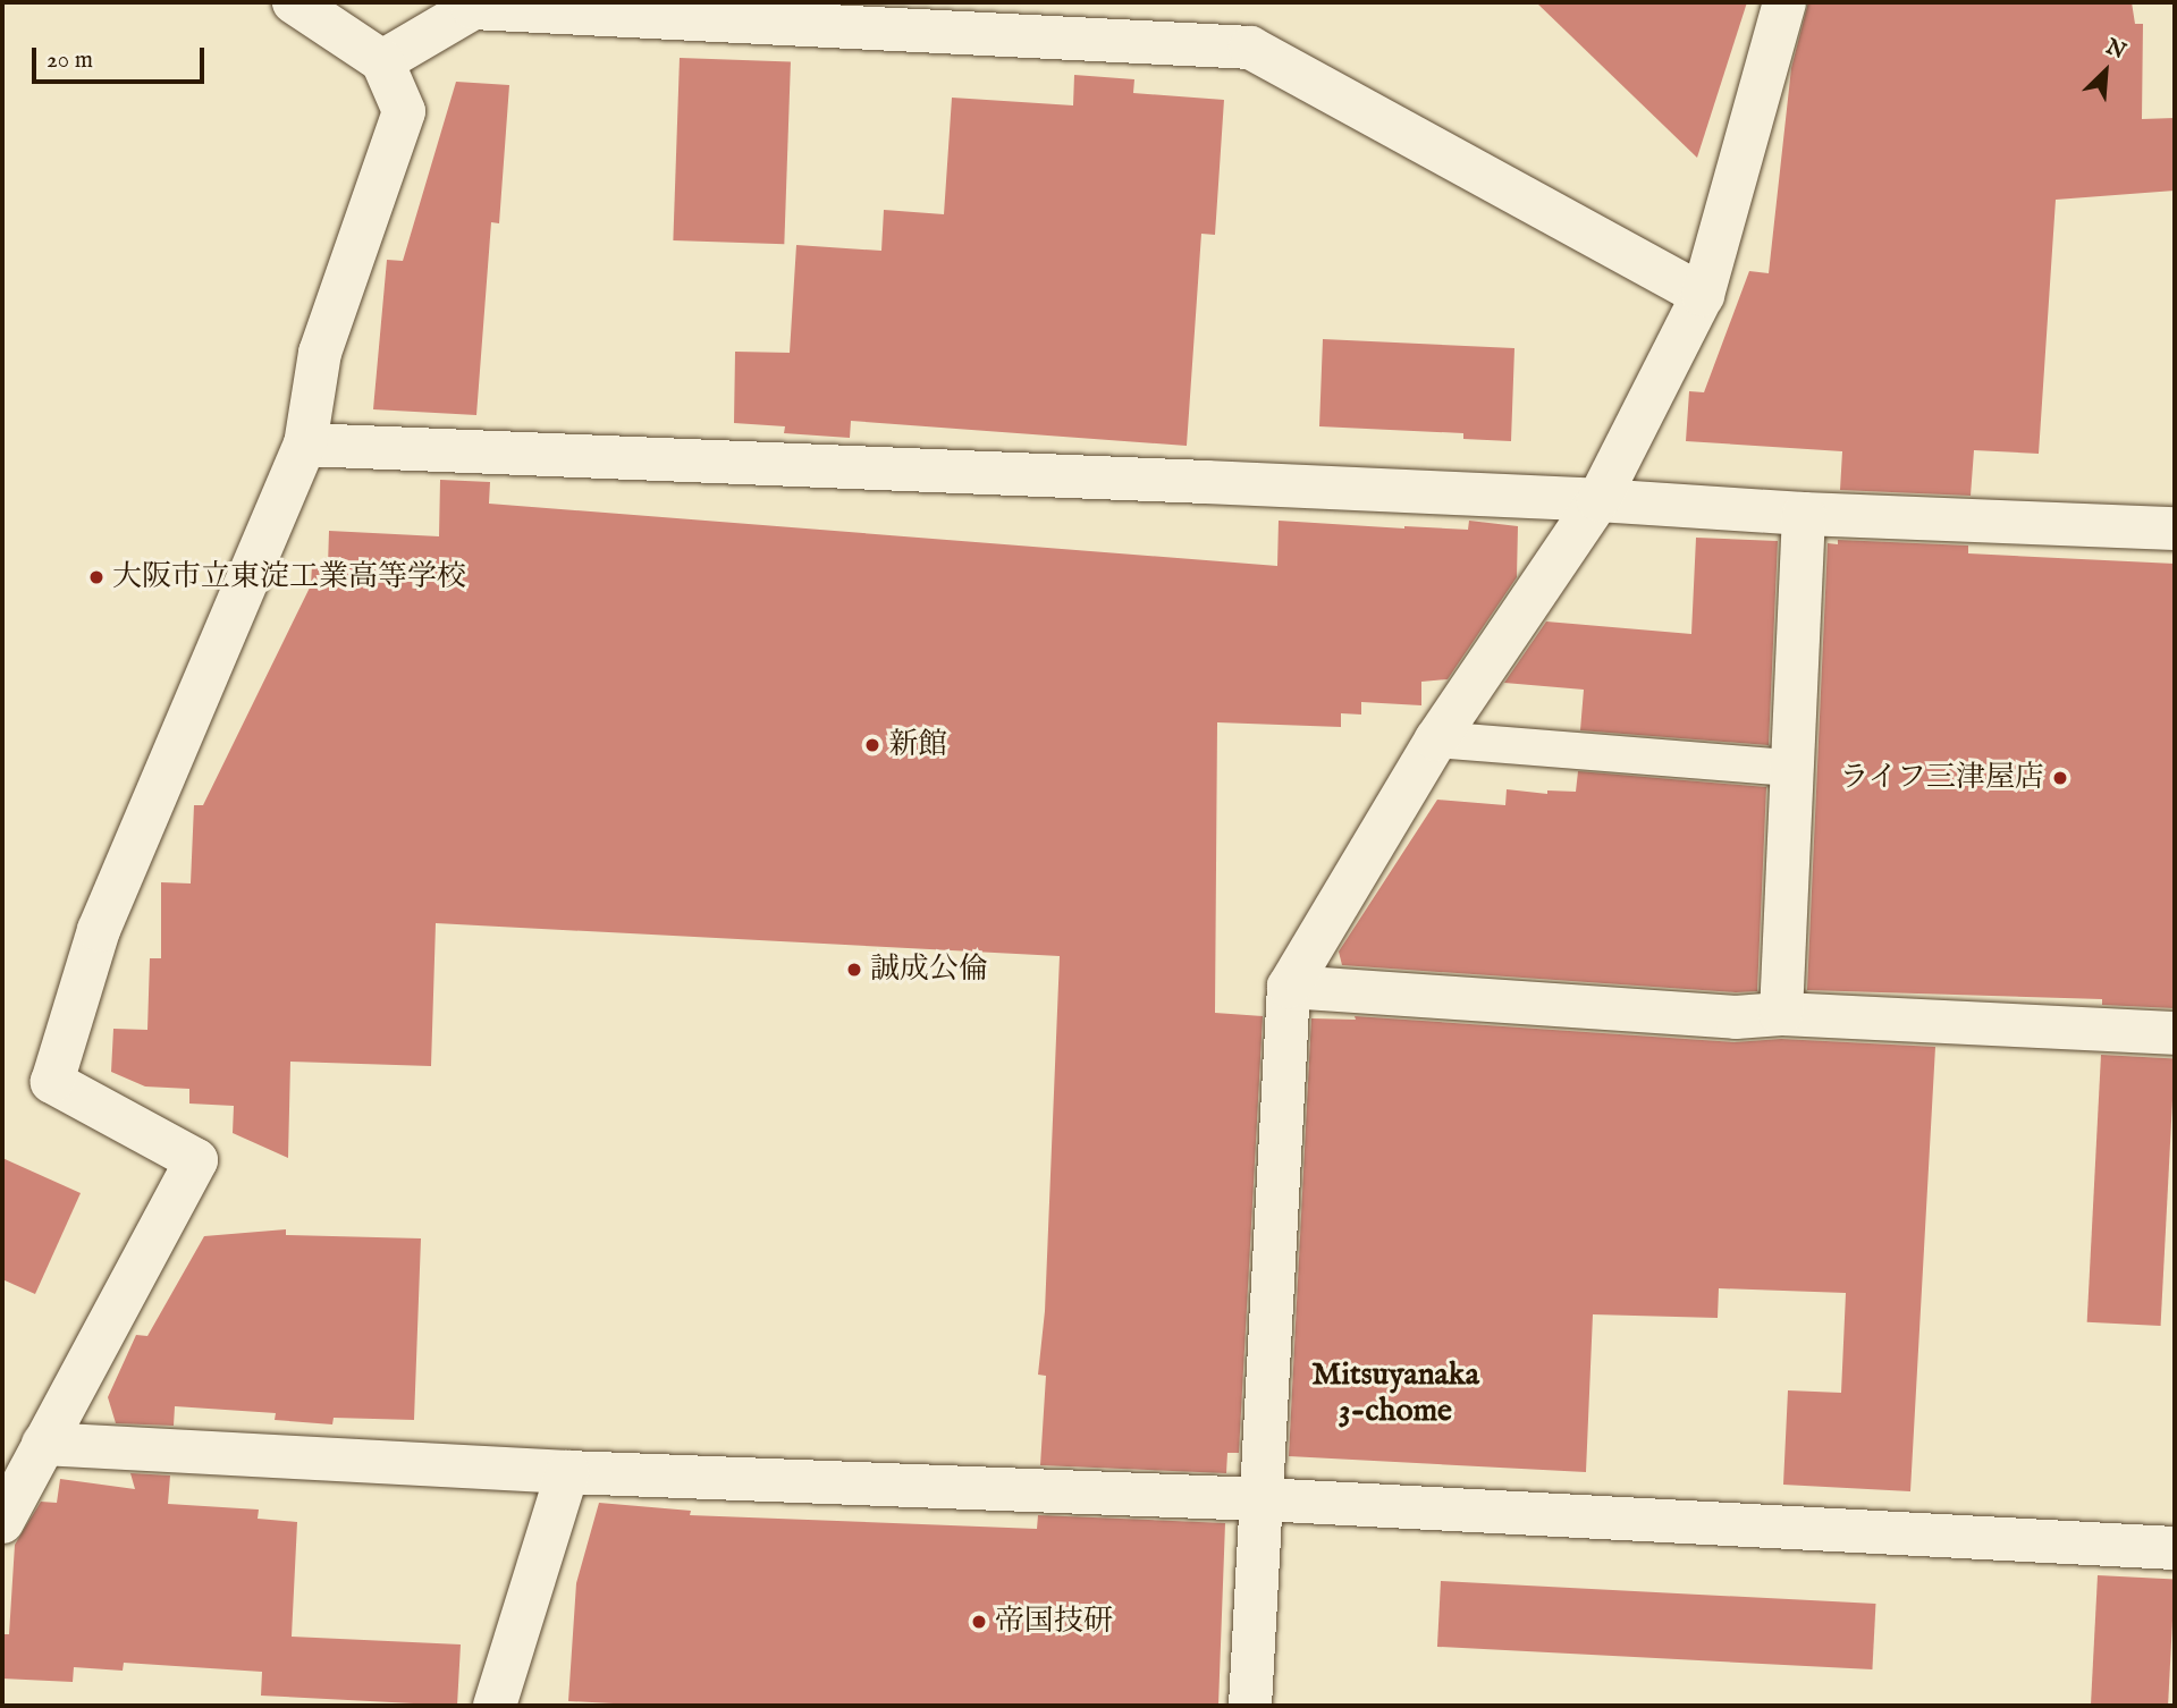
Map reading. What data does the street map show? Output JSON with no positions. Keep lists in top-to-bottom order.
{
  "districts": ["Mitsuyanaka 3-chome"],
  "places": [
    "大阪市立東淀工業高等学校",
    "新館",
    "ライフ三津屋店",
    "誠成公倫",
    "帝国技研"
  ],
  "scale_bar": "20 m",
  "north": "top right"
}
